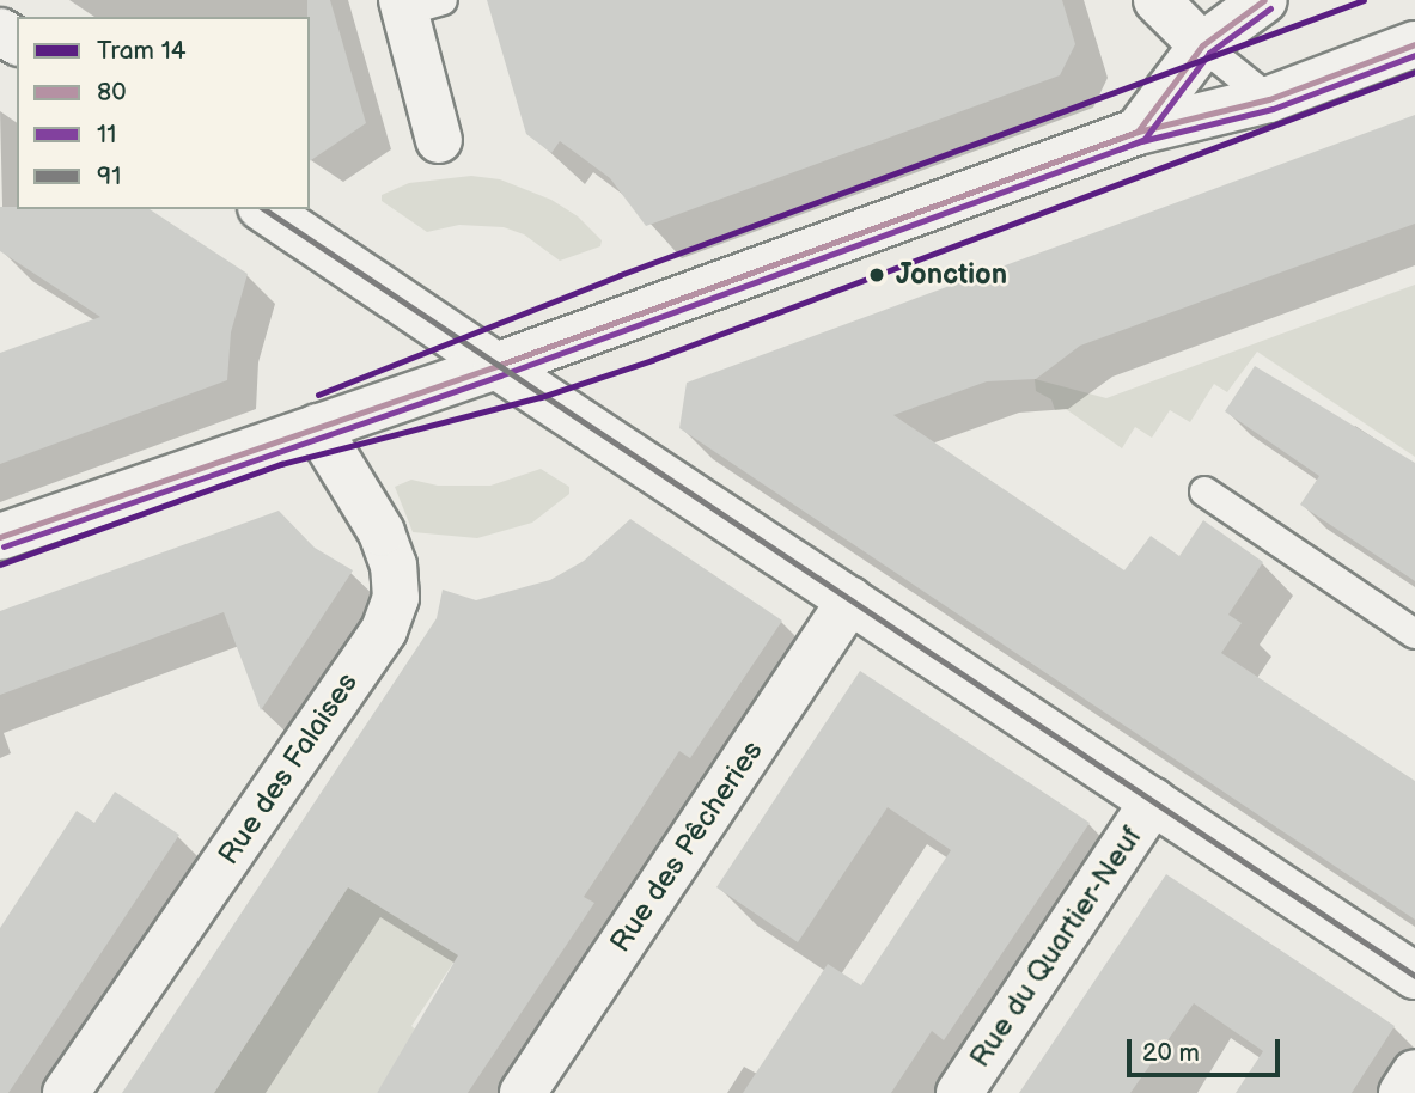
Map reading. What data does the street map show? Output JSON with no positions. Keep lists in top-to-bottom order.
{
  "streets": {
    "street": ["Rue des Falaises", "Rue des Pêcheries", "Rue du Quartier-Neuf"]
  },
  "places": ["Jonction"],
  "lines": [
    "tram line 14",
    "transit line 80",
    "transit line 11",
    "transit line 91"
  ],
  "legend": [
    "Tram 14",
    "80",
    "11",
    "91"
  ],
  "scale_bar": "20 m"
}
